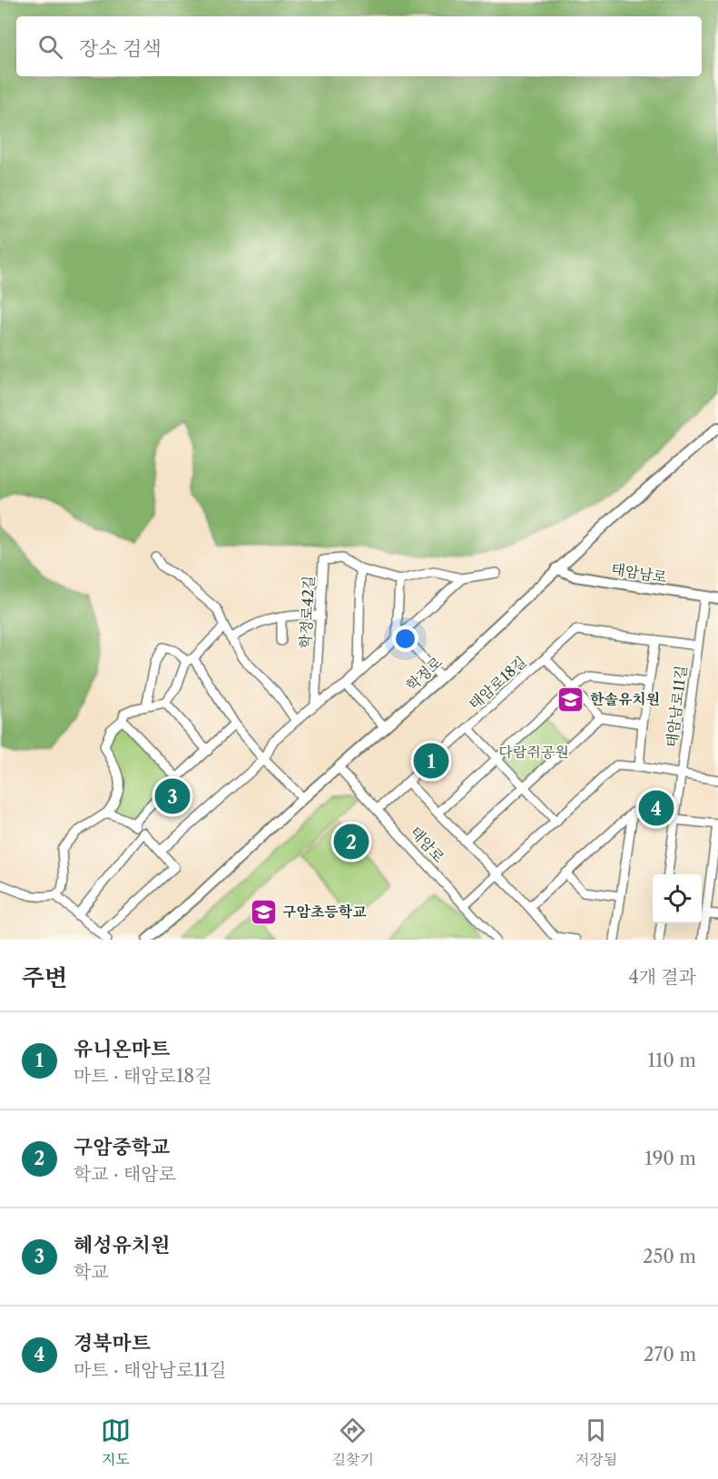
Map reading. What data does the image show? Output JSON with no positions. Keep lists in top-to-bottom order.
{
  "streets": {
    "main road": ["태암남로", "학정로"],
    "street": [
      "학정로42길",
      "태암로18길",
      "태암남로11길",
      "태암로"
    ]
  },
  "crossings": [
    ["태암남로", "학정로"],
    ["태암남로", "태암남로11길"],
    ["학정로", "태암로"],
    ["태암로18길", "태암남로11길"],
    ["태암로18길", "태암로"]
  ],
  "parks": ["다람쥐공원"],
  "places": {
    "school or university": ["한솔유치원", "구암초등학교"]
  },
  "page": {
    "search": "장소 검색",
    "pins": [
      "1",
      "3",
      "4",
      "2"
    ],
    "heading": ["주변", "4개 결과"],
    "list": [
      {
        "mark": "1",
        "name": "유니온마트",
        "note": "마트 · 태암로18길",
        "value": "110 m"
      },
      {
        "mark": "2",
        "name": "구암중학교",
        "note": "학교 · 태암로",
        "value": "190 m"
      },
      {
        "mark": "3",
        "name": "혜성유치원",
        "note": "학교",
        "value": "250 m"
      },
      {
        "mark": "4",
        "name": "경북마트",
        "note": "마트 · 태암남로11길",
        "value": "270 m"
      }
    ],
    "nav": ["지도", "길찾기", "저장됨"]
  }
}
